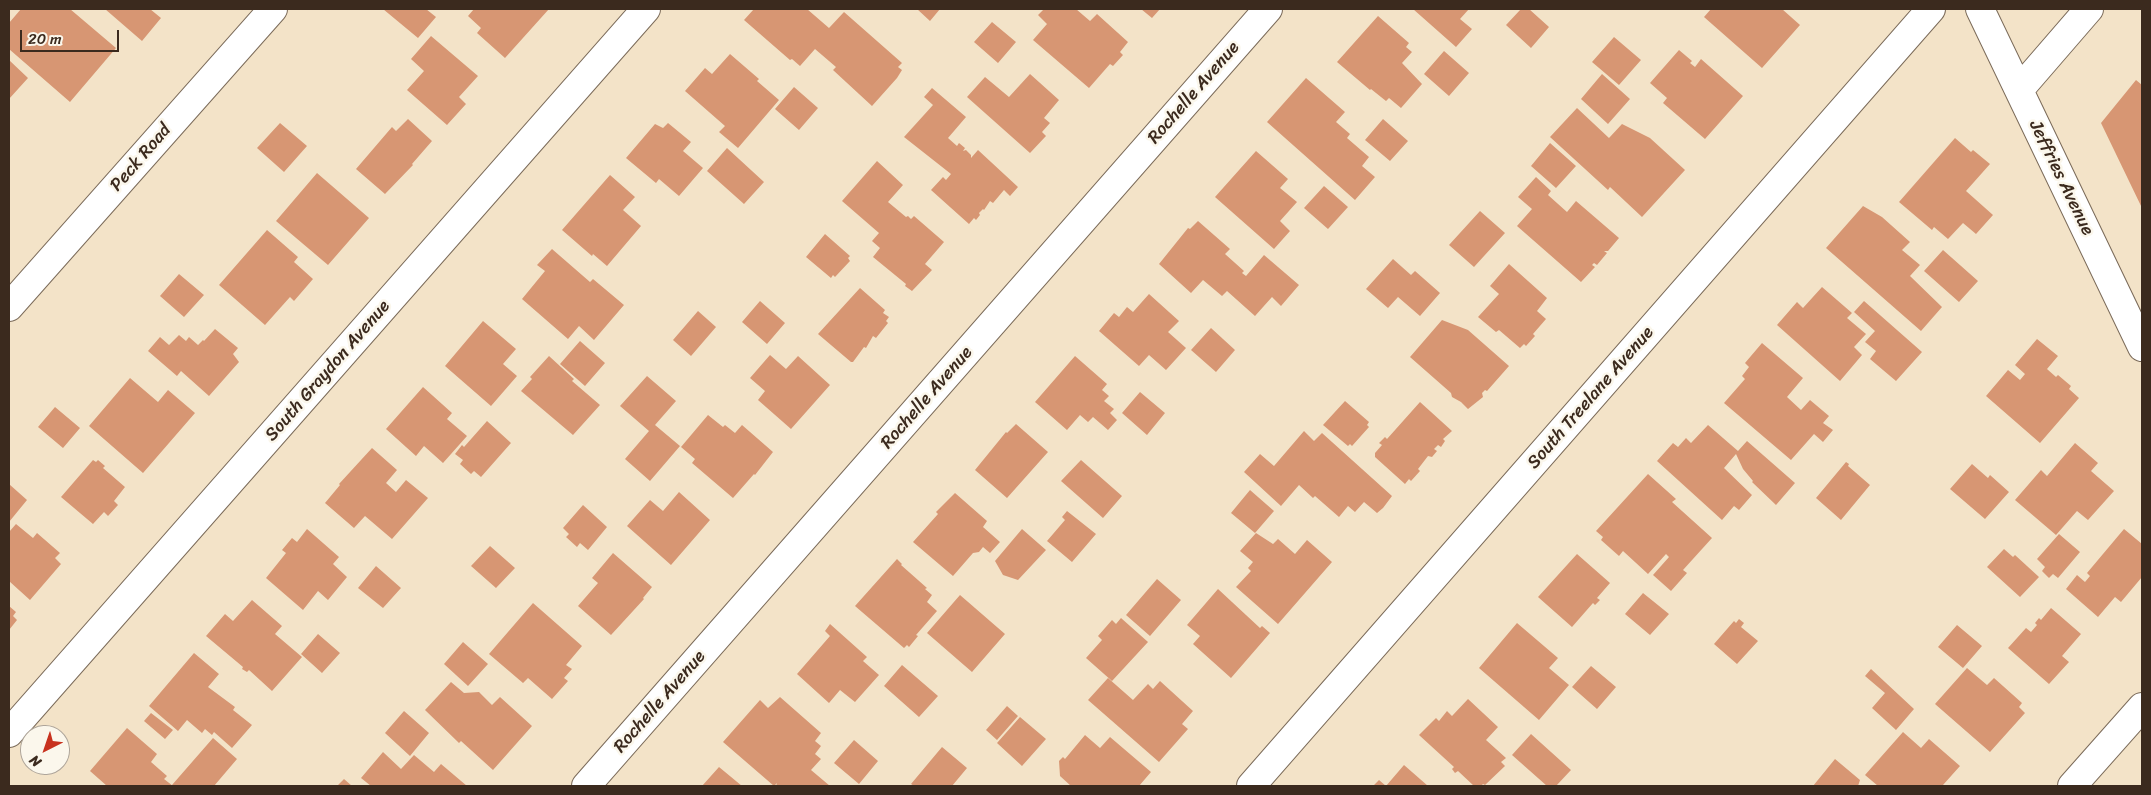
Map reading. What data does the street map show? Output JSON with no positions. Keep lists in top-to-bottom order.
{
  "streets": {
    "street": [
      "Rochelle Avenue",
      "Peck Road",
      "Jeffries Avenue",
      "South Graydon Avenue",
      "South Treelane Avenue"
    ]
  },
  "scale_bar": "20 m",
  "north": "bottom left"
}
